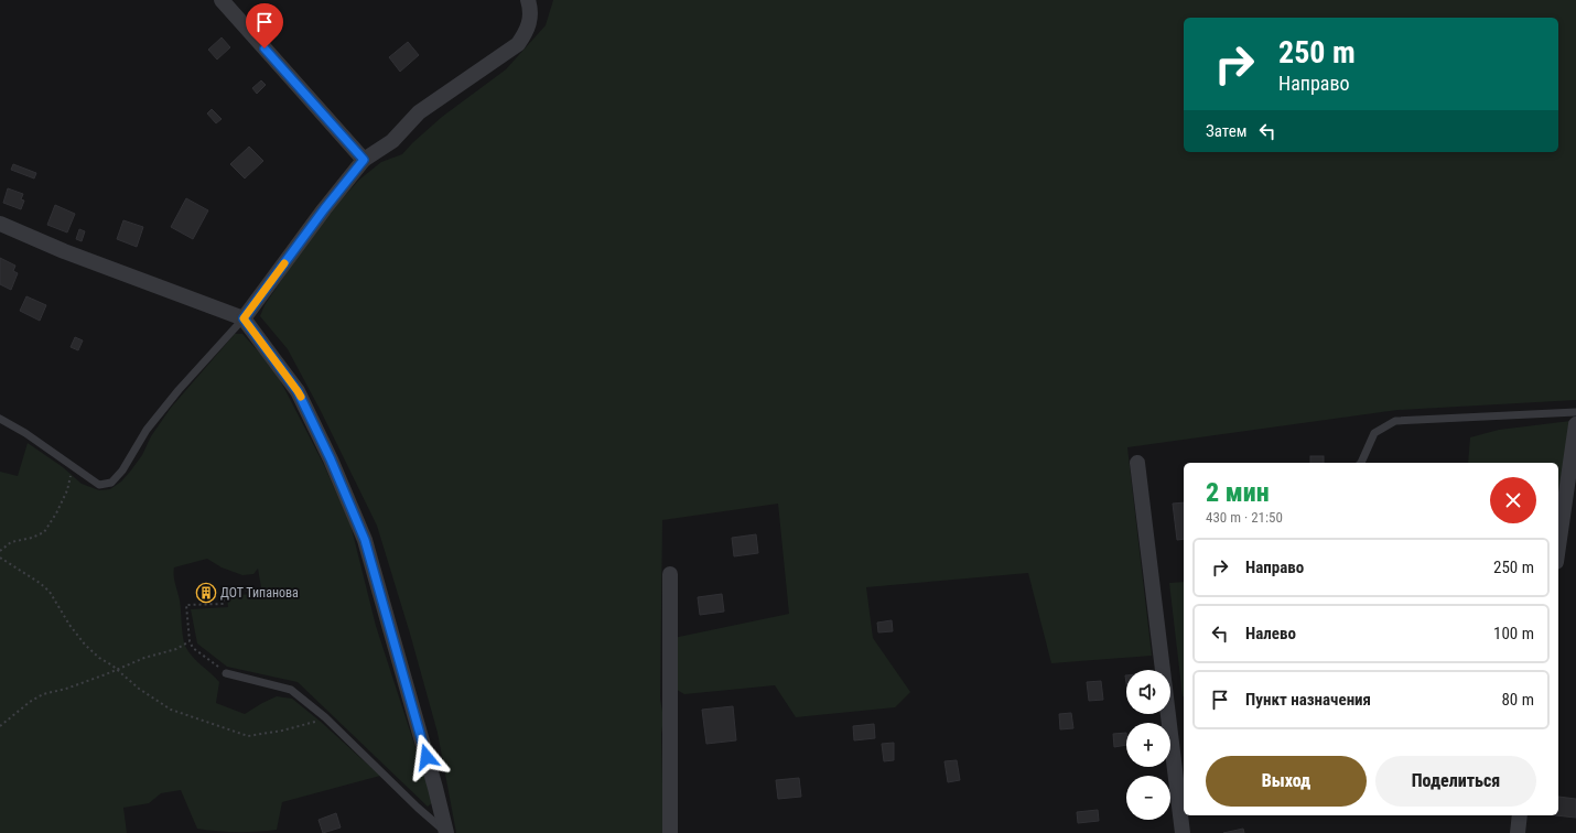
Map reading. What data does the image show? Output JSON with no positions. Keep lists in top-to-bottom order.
{
  "places": {
    "building": ["ДОТ Типанова"]
  },
  "page": {
    "turn": ["250 m", "Направо"],
    "then": "Затем",
    "heading": ["2 мин", "430 m · 21:50"],
    "list": [
      {
        "name": "Направо",
        "value": "250 m"
      },
      {
        "name": "Налево",
        "value": "100 m"
      },
      {
        "name": "Пункт назначения",
        "value": "80 m"
      }
    ],
    "map_buttons": ["+", "−"],
    "buttons": ["Выход", "Поделиться"]
  }
}
